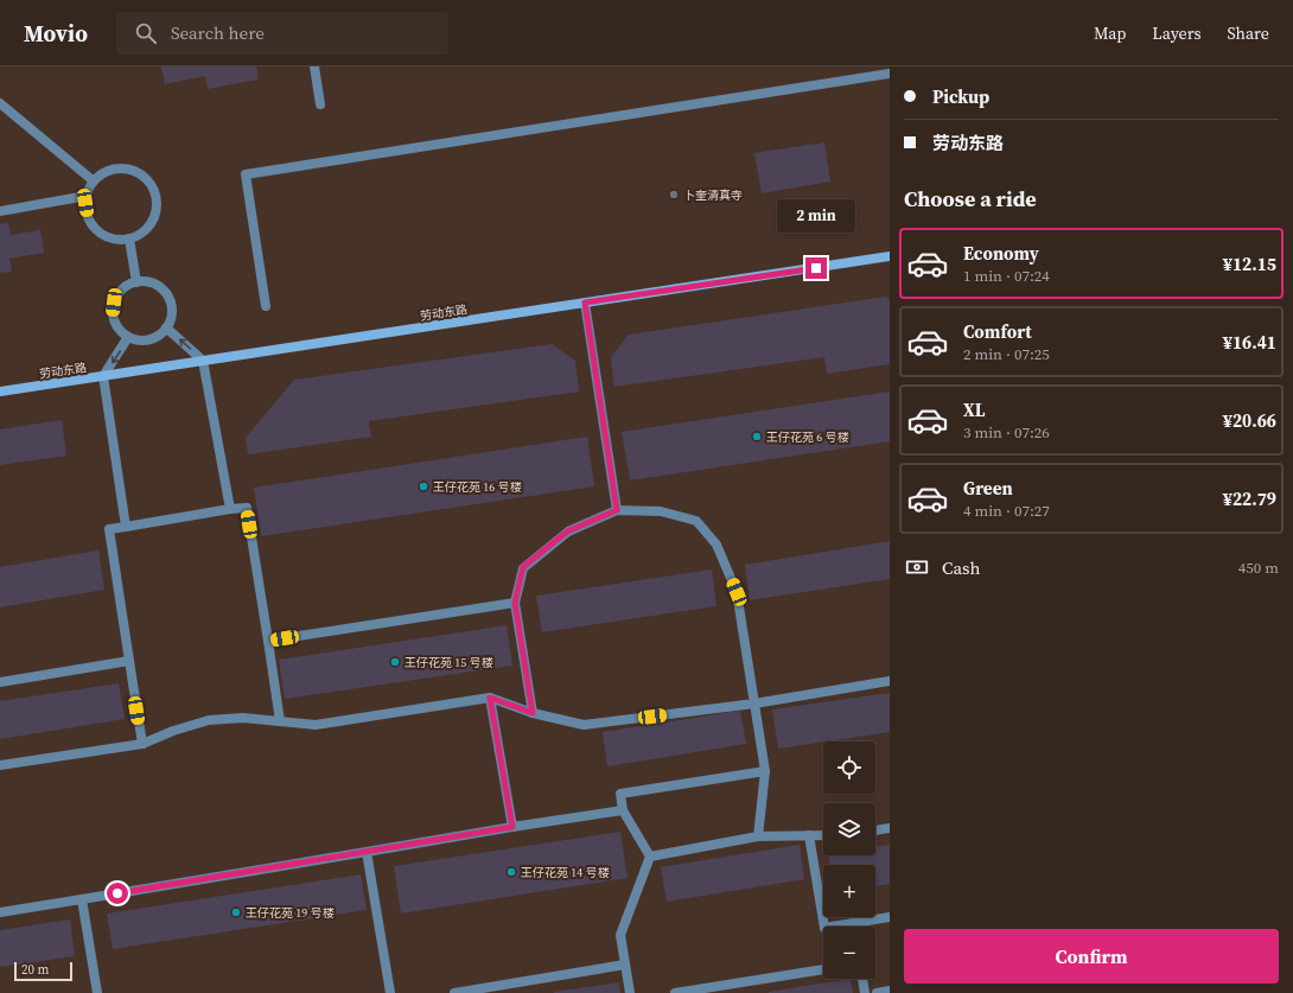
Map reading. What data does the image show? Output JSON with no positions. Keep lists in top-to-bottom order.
{
  "streets": {
    "main road": ["劳动东路"]
  },
  "places": [
    "卜奎清真寺",
    "王仔花苑 6 号楼",
    "王仔花苑 16 号楼",
    "王仔花苑 15 号楼",
    "王仔花苑 14 号楼",
    "王仔花苑 19 号楼"
  ],
  "scale_bar": "20 m",
  "page": {
    "header": "Movio",
    "search": "Search here",
    "nav": ["Map", "Layers", "Share"],
    "banner": ["Pickup", "劳动东路"],
    "heading": "Choose a ride",
    "bubble": "2 min",
    "list": [
      {
        "name": "Economy",
        "note": "1 min · 07:24",
        "value": "¥12.15"
      },
      {
        "name": "Comfort",
        "note": "2 min · 07:25",
        "value": "¥16.41"
      },
      {
        "name": "XL",
        "note": "3 min · 07:26",
        "value": "¥20.66"
      },
      {
        "name": "Green",
        "note": "4 min · 07:27",
        "value": "¥22.79"
      }
    ],
    "pay": ["Cash", "450 m"],
    "map_buttons": ["+", "−"],
    "buttons": "Confirm",
    "scale": "20 m"
  }
}
